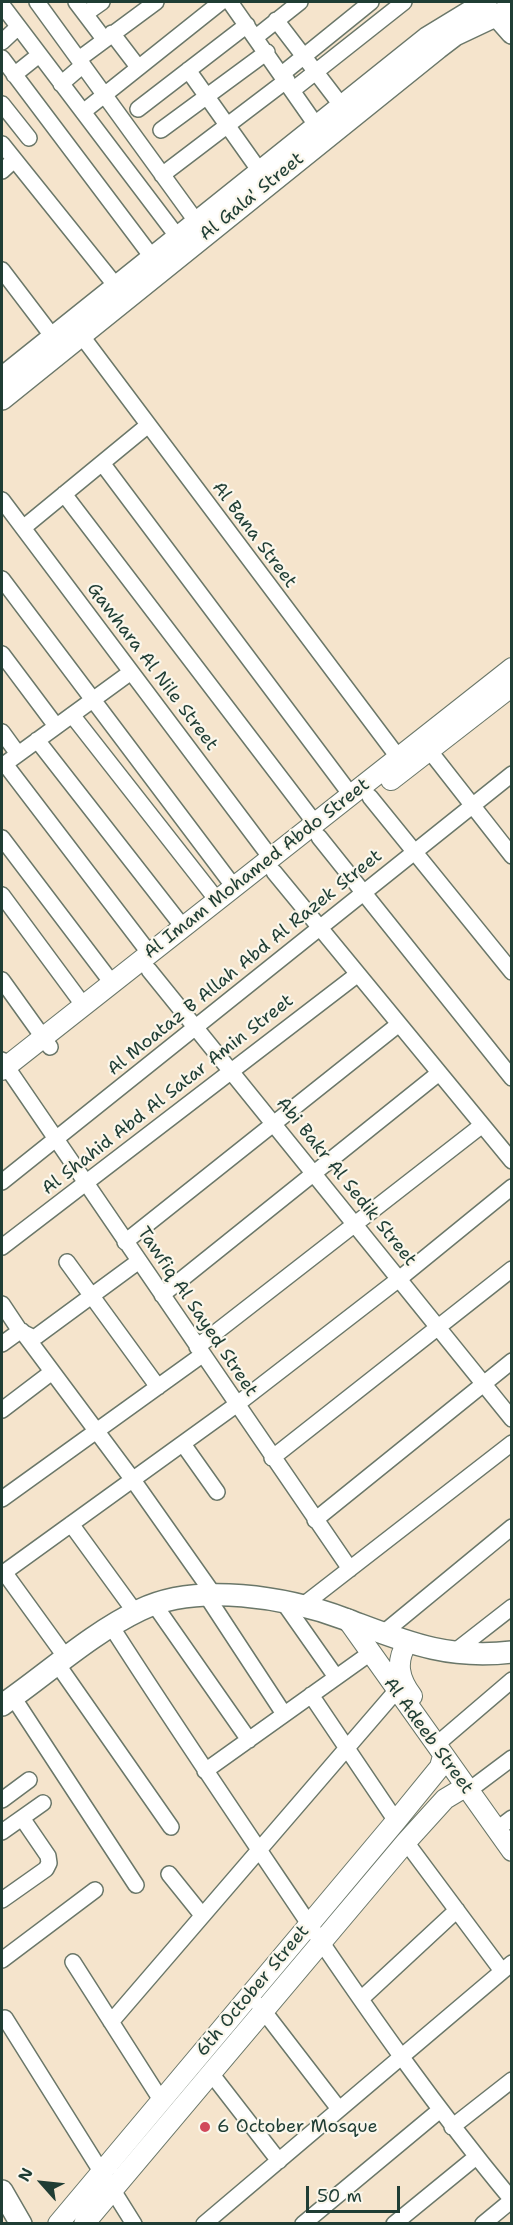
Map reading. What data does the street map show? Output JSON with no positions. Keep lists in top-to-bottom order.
{
  "streets": {
    "main road": ["Al Gala' Street"],
    "street": [
      "Al Bana Street",
      "Gawhara Al Nile Street",
      "Al Imam Mohamed Abdo Street",
      "Al Moataz B Allah Abd Al Razek Street",
      "Al Shahid Abd Al Satar Amin Street",
      "Abi Bakr Al Sedik Street",
      "Tawfiq Al Sayed Street",
      "Al Adeeb Street",
      "6th October Street"
    ]
  },
  "crossings": [
    ["Al Gala' Street", "Al Bana Street"],
    ["Al Bana Street", "Al Imam Mohamed Abdo Street"],
    ["Gawhara Al Nile Street", "Al Imam Mohamed Abdo Street"],
    ["Gawhara Al Nile Street", "Al Moataz B Allah Abd Al Razek Street"],
    ["Gawhara Al Nile Street", "Al Shahid Abd Al Satar Amin Street"],
    ["Al Imam Mohamed Abdo Street", "Abi Bakr Al Sedik Street"],
    ["Al Imam Mohamed Abdo Street", "Tawfiq Al Sayed Street"],
    ["Al Moataz B Allah Abd Al Razek Street", "Abi Bakr Al Sedik Street"],
    ["Al Moataz B Allah Abd Al Razek Street", "Tawfiq Al Sayed Street"],
    ["Al Shahid Abd Al Satar Amin Street", "Abi Bakr Al Sedik Street"],
    ["Al Shahid Abd Al Satar Amin Street", "Tawfiq Al Sayed Street"],
    ["Al Adeeb Street", "6th October Street"]
  ],
  "places": ["6 October Mosque"],
  "scale_bar": "50 m",
  "north": "top left"
}
